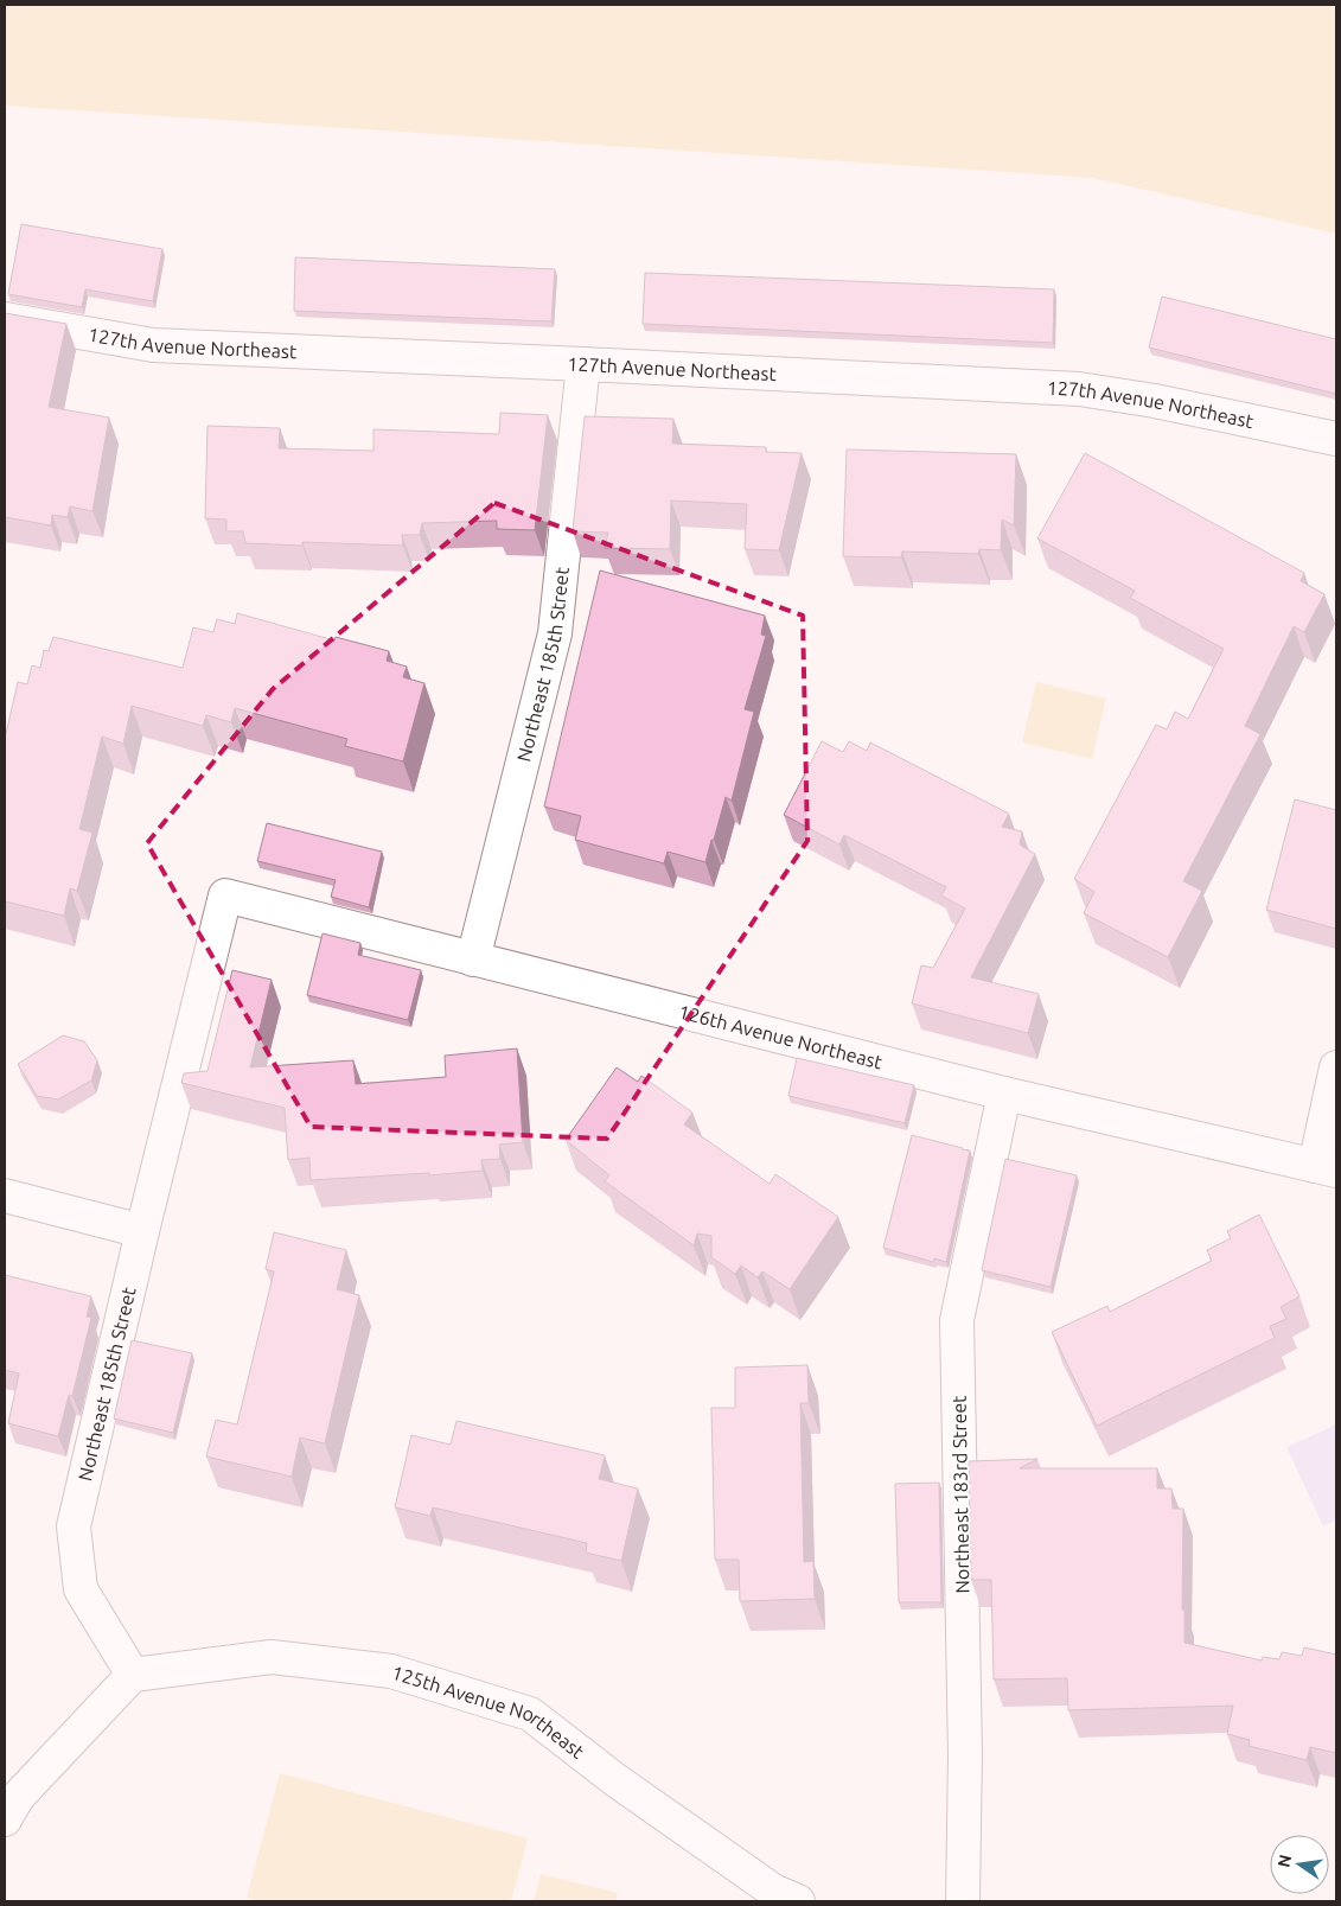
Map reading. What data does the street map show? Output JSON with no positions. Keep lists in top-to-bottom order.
{
  "streets": {
    "street": [
      "127th Avenue Northeast",
      "Northeast 185th Street",
      "126th Avenue Northeast",
      "Northeast 183rd Street",
      "125th Avenue Northeast"
    ]
  },
  "crossings": [
    ["127th Avenue Northeast", "Northeast 185th Street"],
    ["Northeast 185th Street", "126th Avenue Northeast"],
    ["Northeast 185th Street", "125th Avenue Northeast"],
    ["126th Avenue Northeast", "Northeast 183rd Street"]
  ],
  "north": "left"
}
